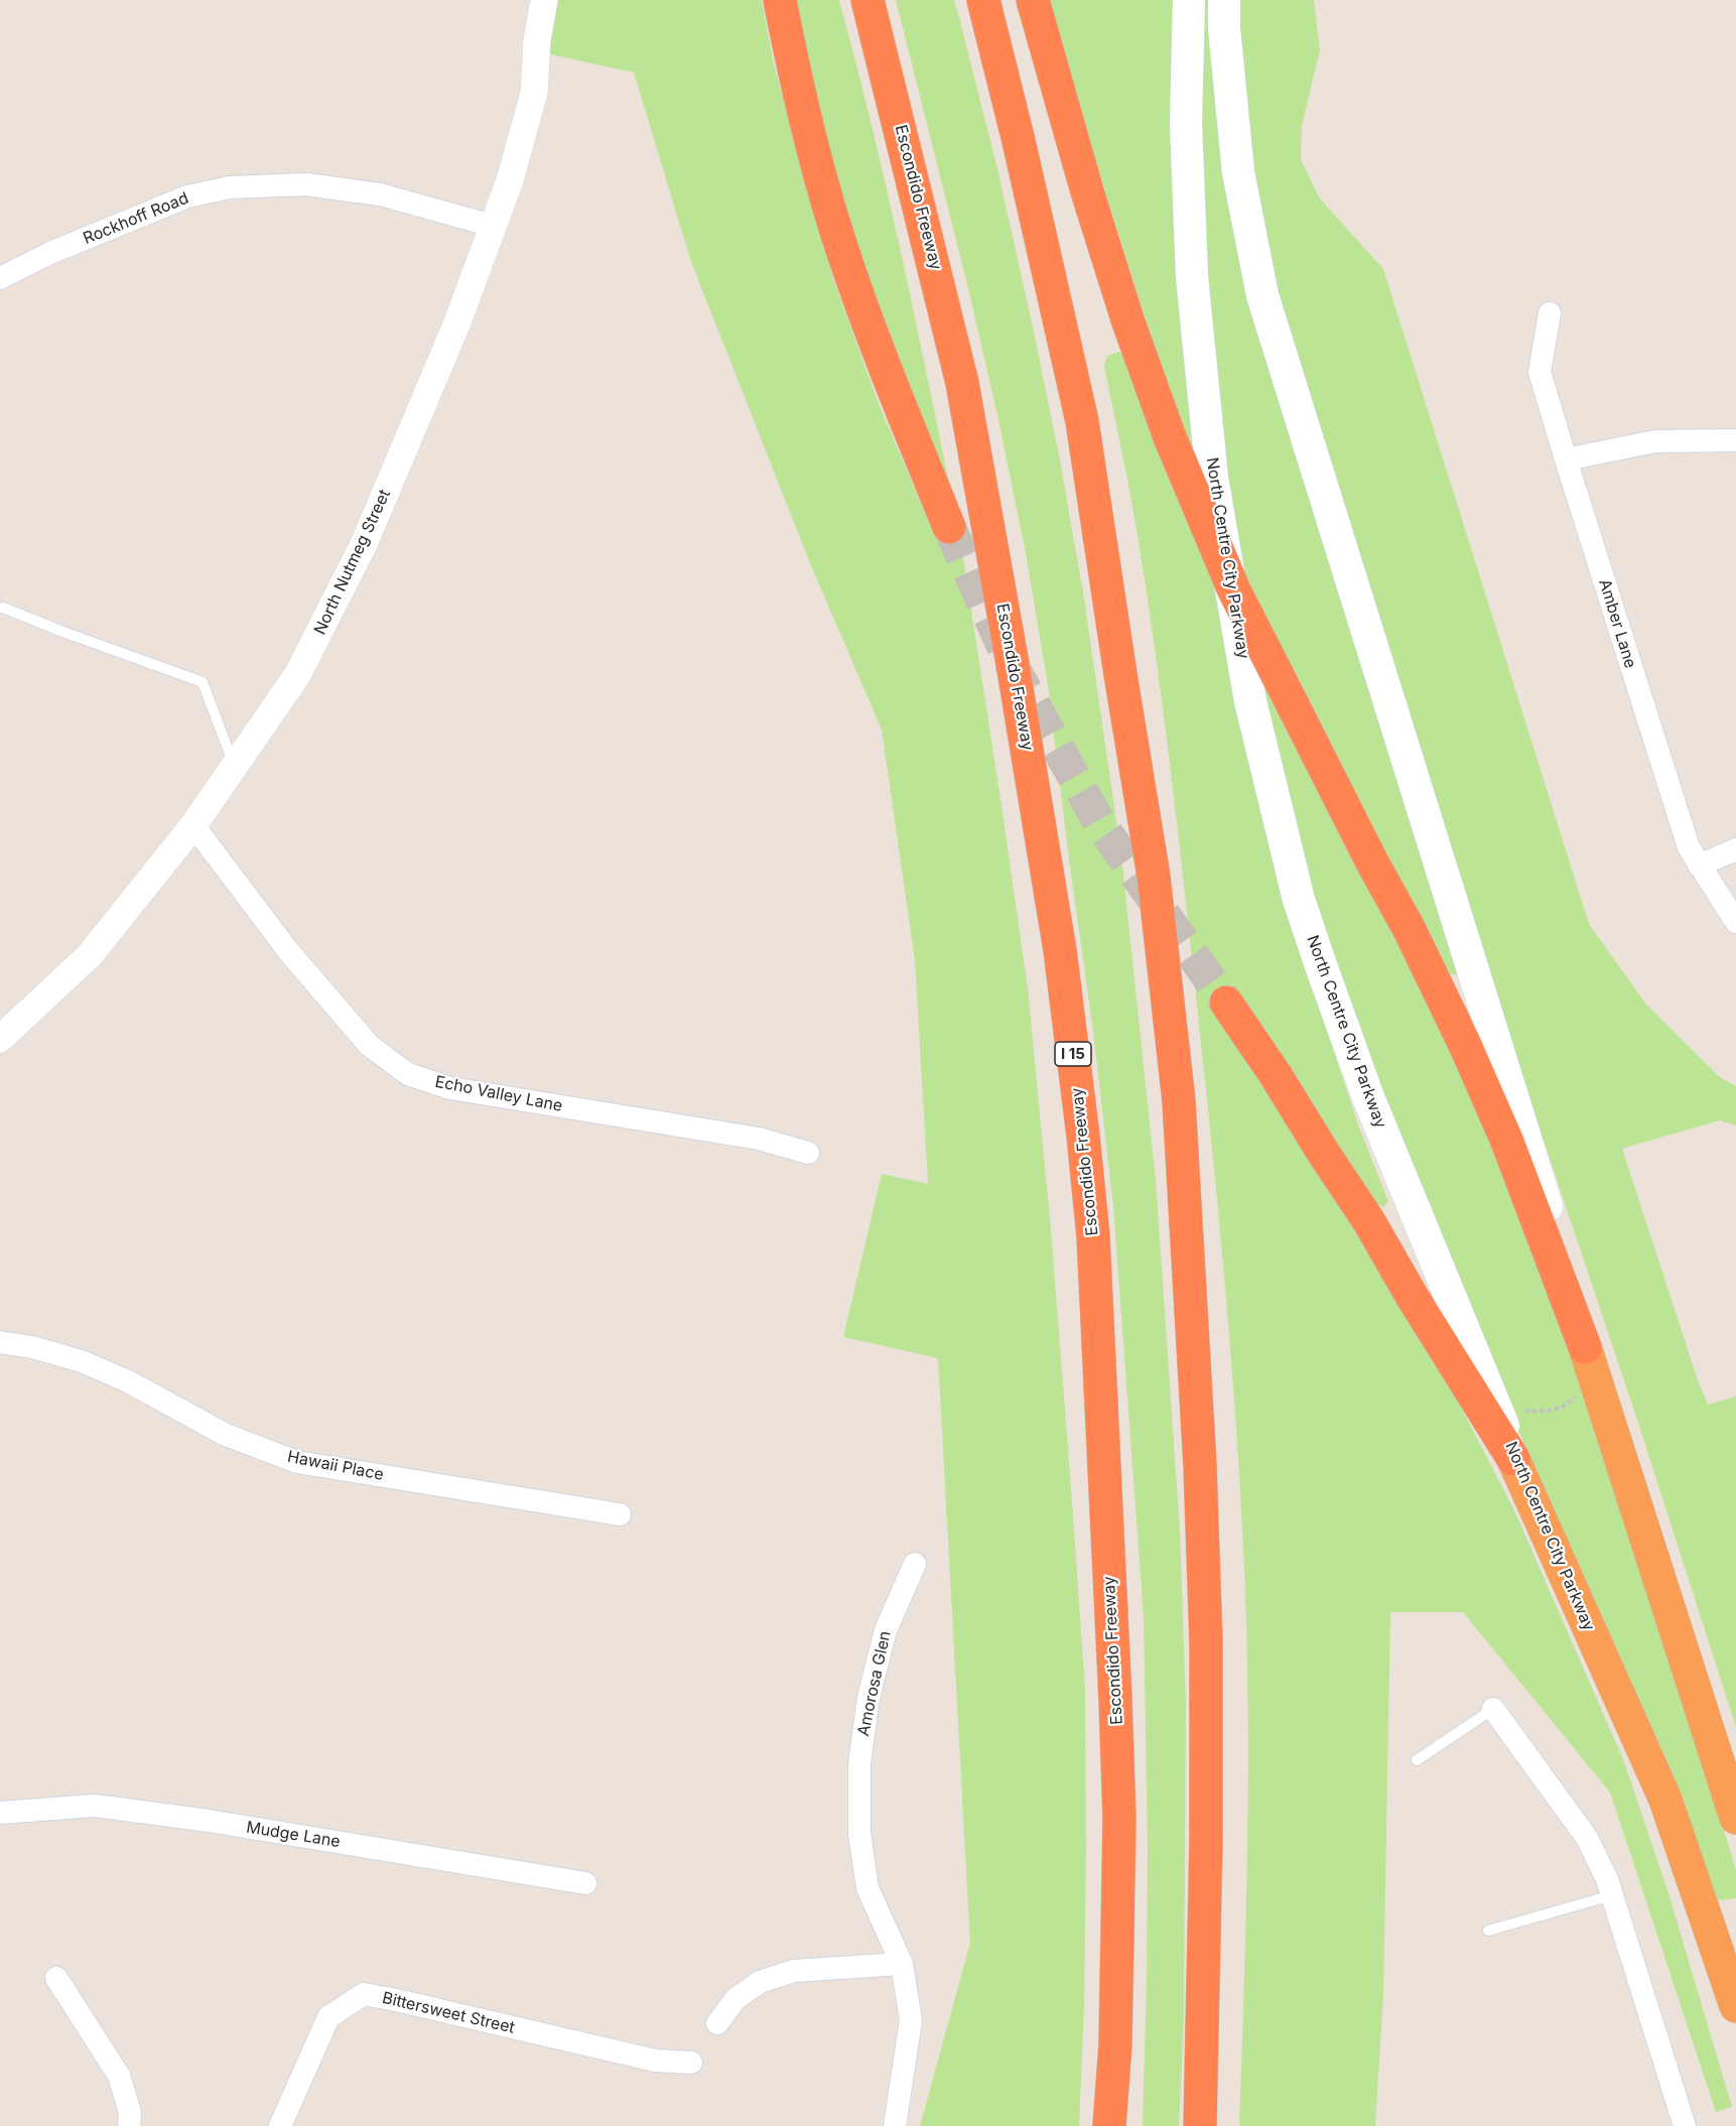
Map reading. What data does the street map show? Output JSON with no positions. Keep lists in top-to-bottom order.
{
  "streets": {
    "highway": ["Escondido Freeway", "North Centre City Parkway", "I 15"],
    "street": [
      "Rockhoff Road",
      "North Nutmeg Street",
      "Amber Lane",
      "Echo Valley Lane",
      "Hawaii Place",
      "Amorosa Glen",
      "Mudge Lane",
      "Bittersweet Street"
    ]
  },
  "crossings": [
    ["Rockhoff Road", "North Nutmeg Street"],
    ["North Nutmeg Street", "Echo Valley Lane"]
  ]
}
